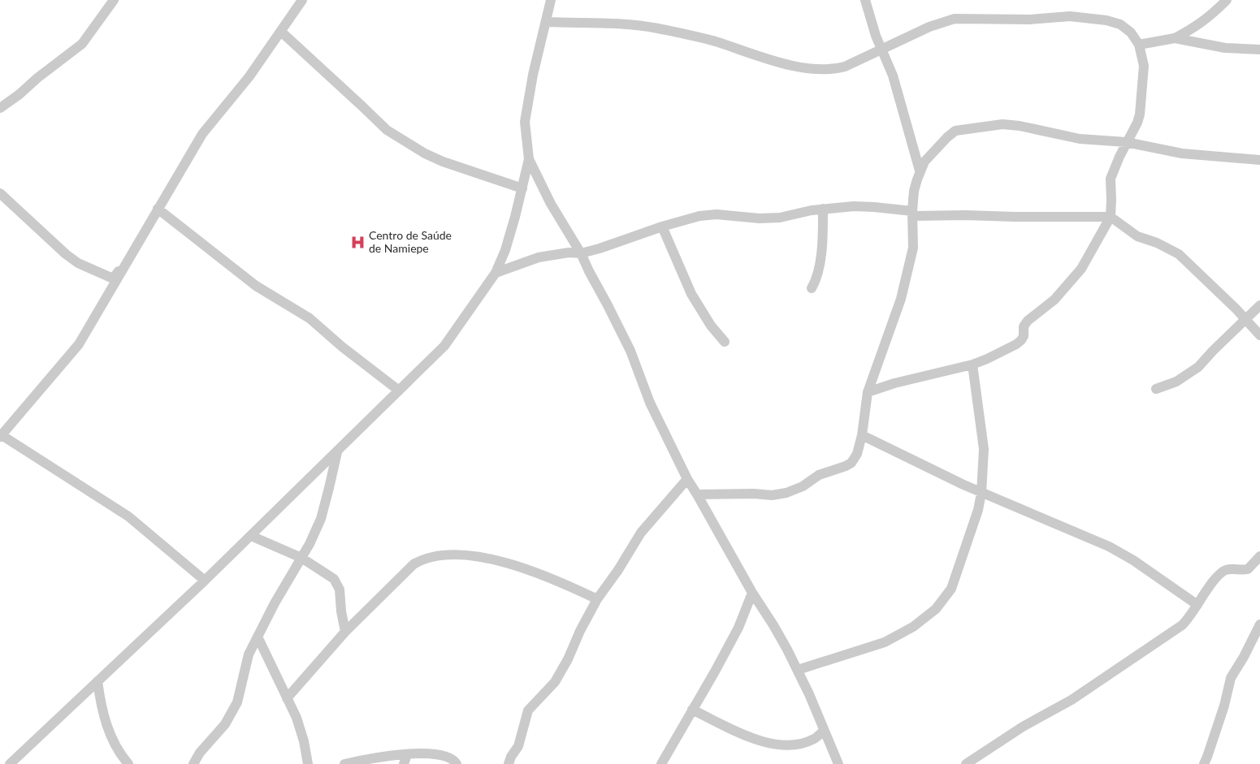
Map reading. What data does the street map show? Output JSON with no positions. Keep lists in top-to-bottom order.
{
  "places": {
    "hospital": ["Centro de Saúde de Namiepe"]
  }
}
